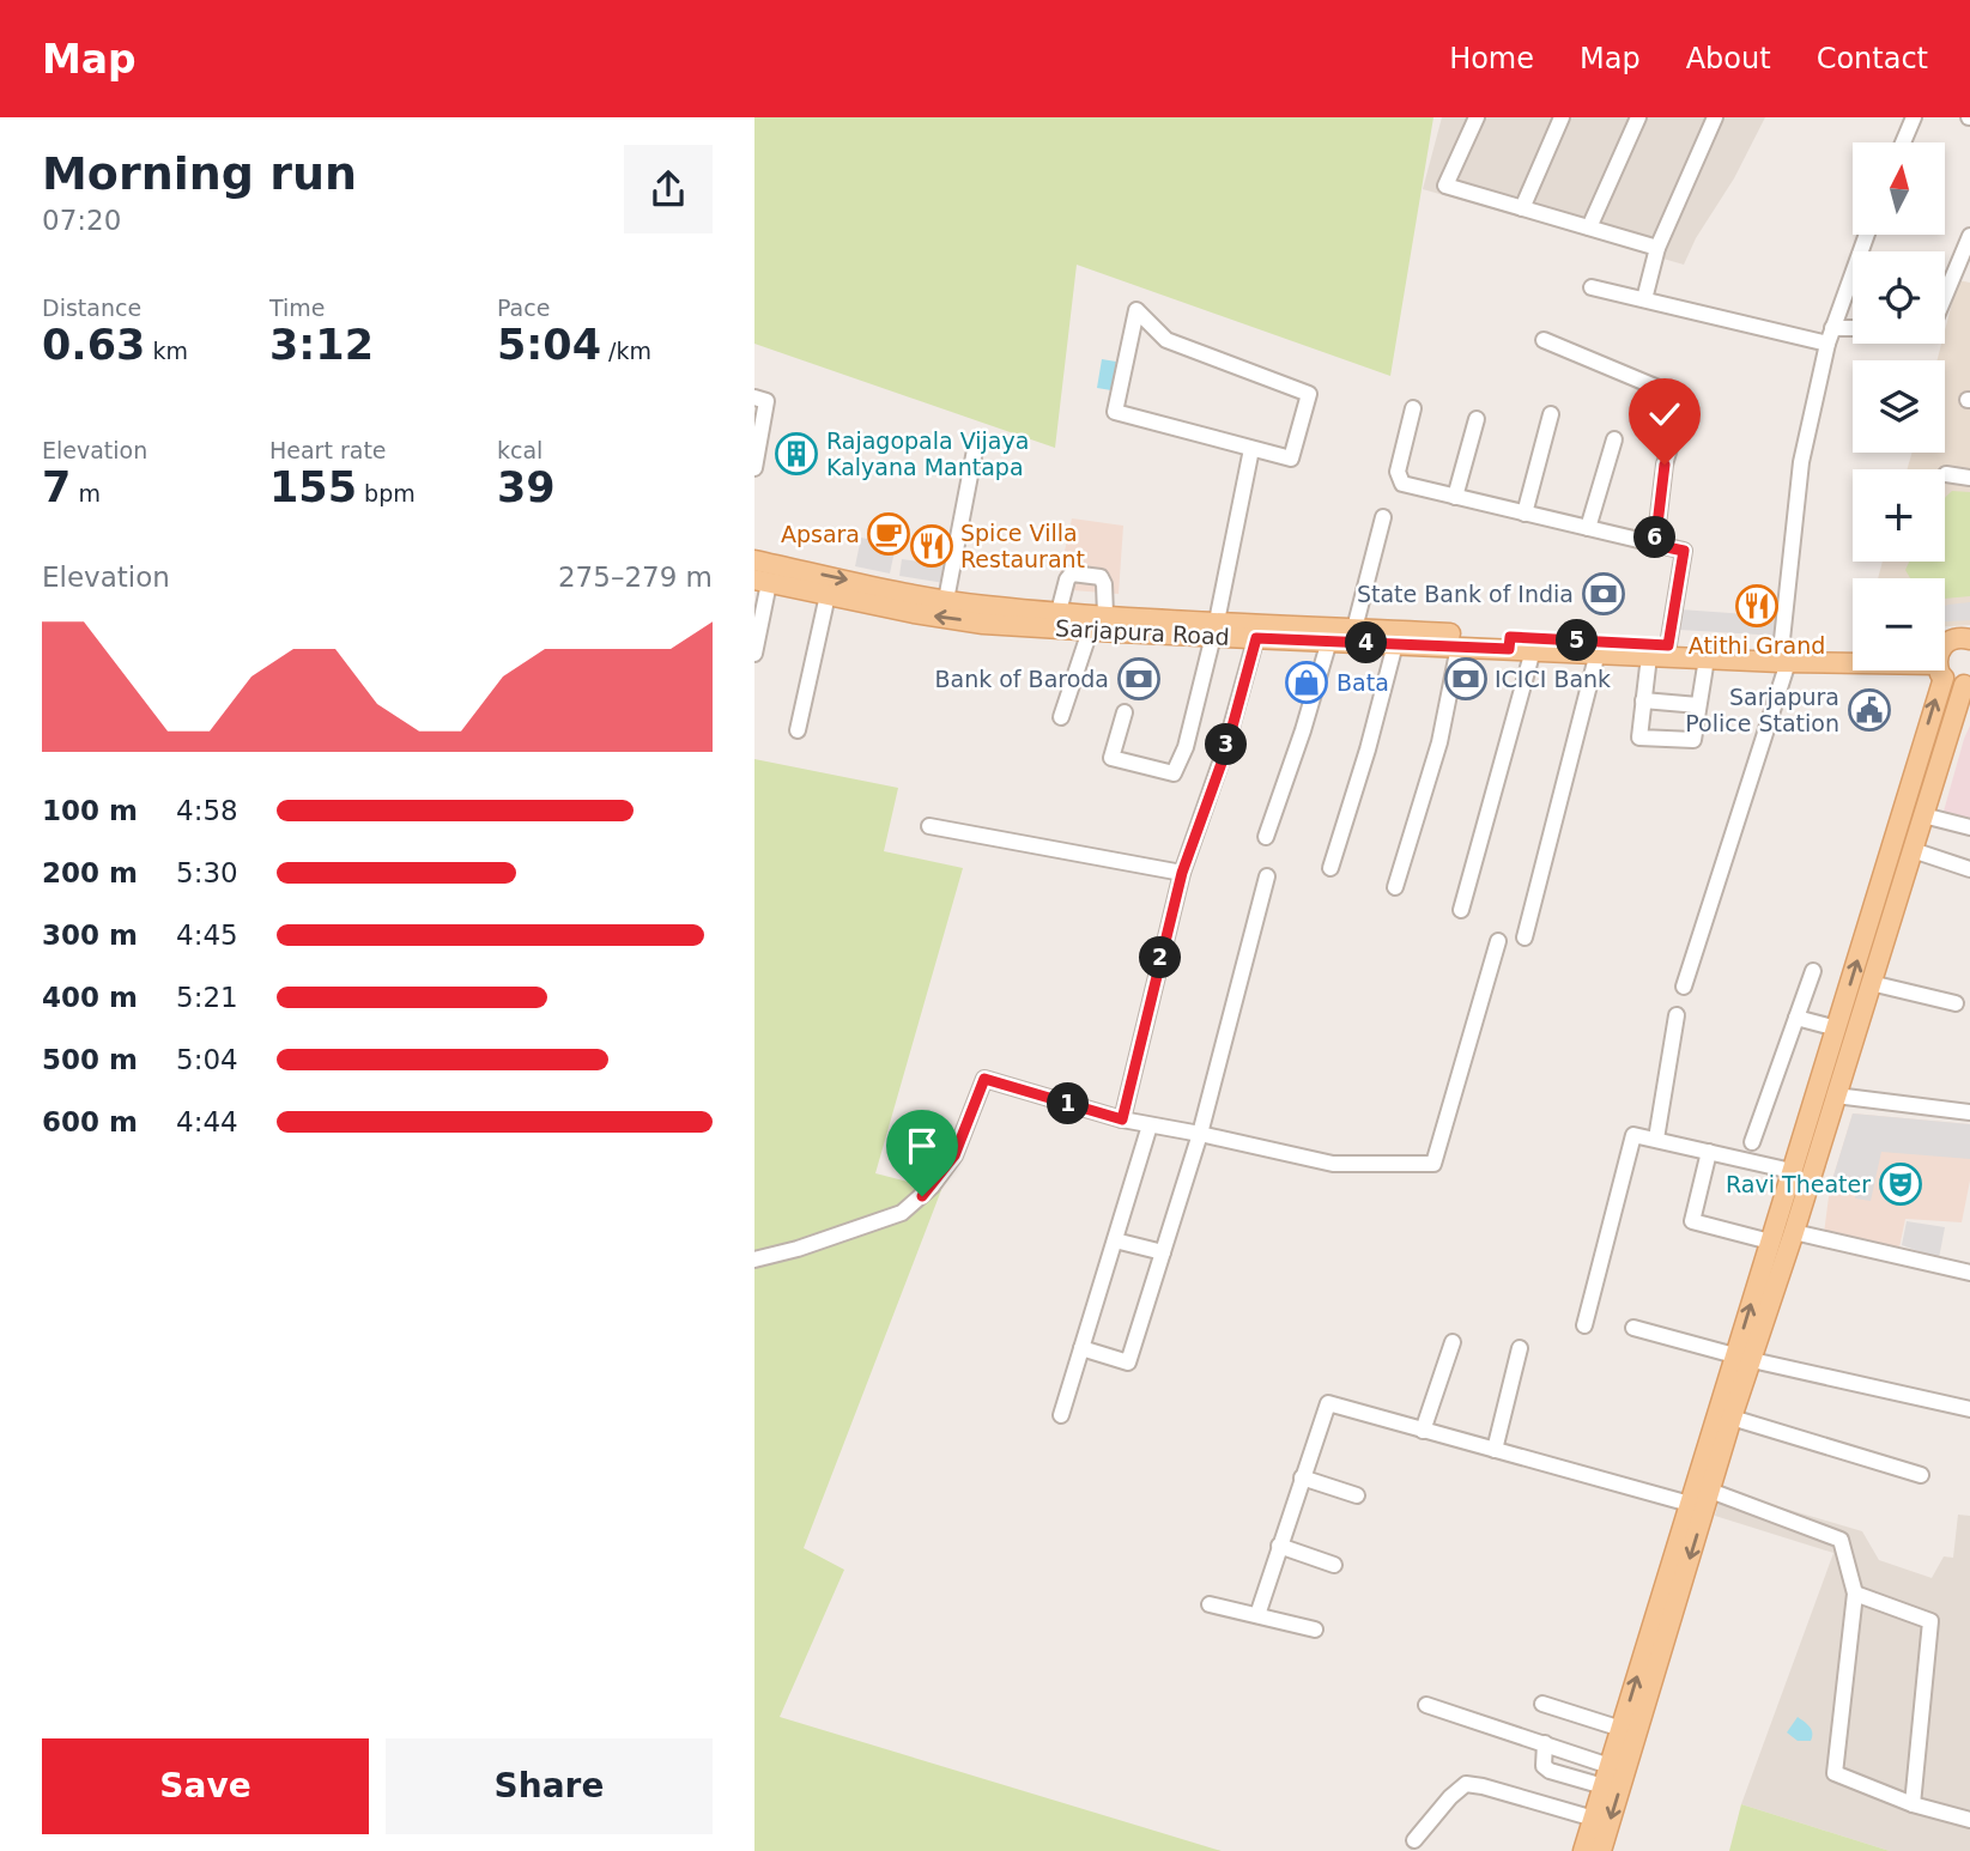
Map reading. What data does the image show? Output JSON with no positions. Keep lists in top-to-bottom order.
{
  "streets": {
    "main road": ["Sarjapura Road"]
  },
  "places": {
    "building": ["Rajagopala Vijaya Kalyana Mantapa"],
    "cafe": ["Apsara"],
    "restaurant": ["Spice Villa Restaurant", "Atithi Grand"],
    "bank": ["State Bank of India", "Bank of Baroda", "ICICI Bank"],
    "shop": ["Bata"],
    "public building": ["Sarjapura Police Station"],
    "theatre": ["Ravi Theater"]
  },
  "north": "top",
  "page": {
    "header": "Map",
    "nav": [
      "Home",
      "Map",
      "About",
      "Contact"
    ],
    "heading": ["Morning run", "07:20"],
    "map_buttons": ["+", "−"],
    "stats": [
      ["Distance", "0.63 km"],
      ["Time", "3:12"],
      ["Pace", "5:04 /km"],
      ["Elevation", "7 m"],
      ["Heart rate", "155 bpm"],
      ["kcal", "39"]
    ],
    "pins": [
      "6",
      "5",
      "4",
      "3",
      "2",
      "1"
    ],
    "chart": ["Elevation", "275–279 m"],
    "list": [
      {
        "name": "100 m",
        "note": "4:58"
      },
      {
        "name": "200 m",
        "note": "5:30"
      },
      {
        "name": "300 m",
        "note": "4:45"
      },
      {
        "name": "400 m",
        "note": "5:21"
      },
      {
        "name": "500 m",
        "note": "5:04"
      },
      {
        "name": "600 m",
        "note": "4:44"
      }
    ],
    "buttons": ["Save", "Share"]
  }
}
